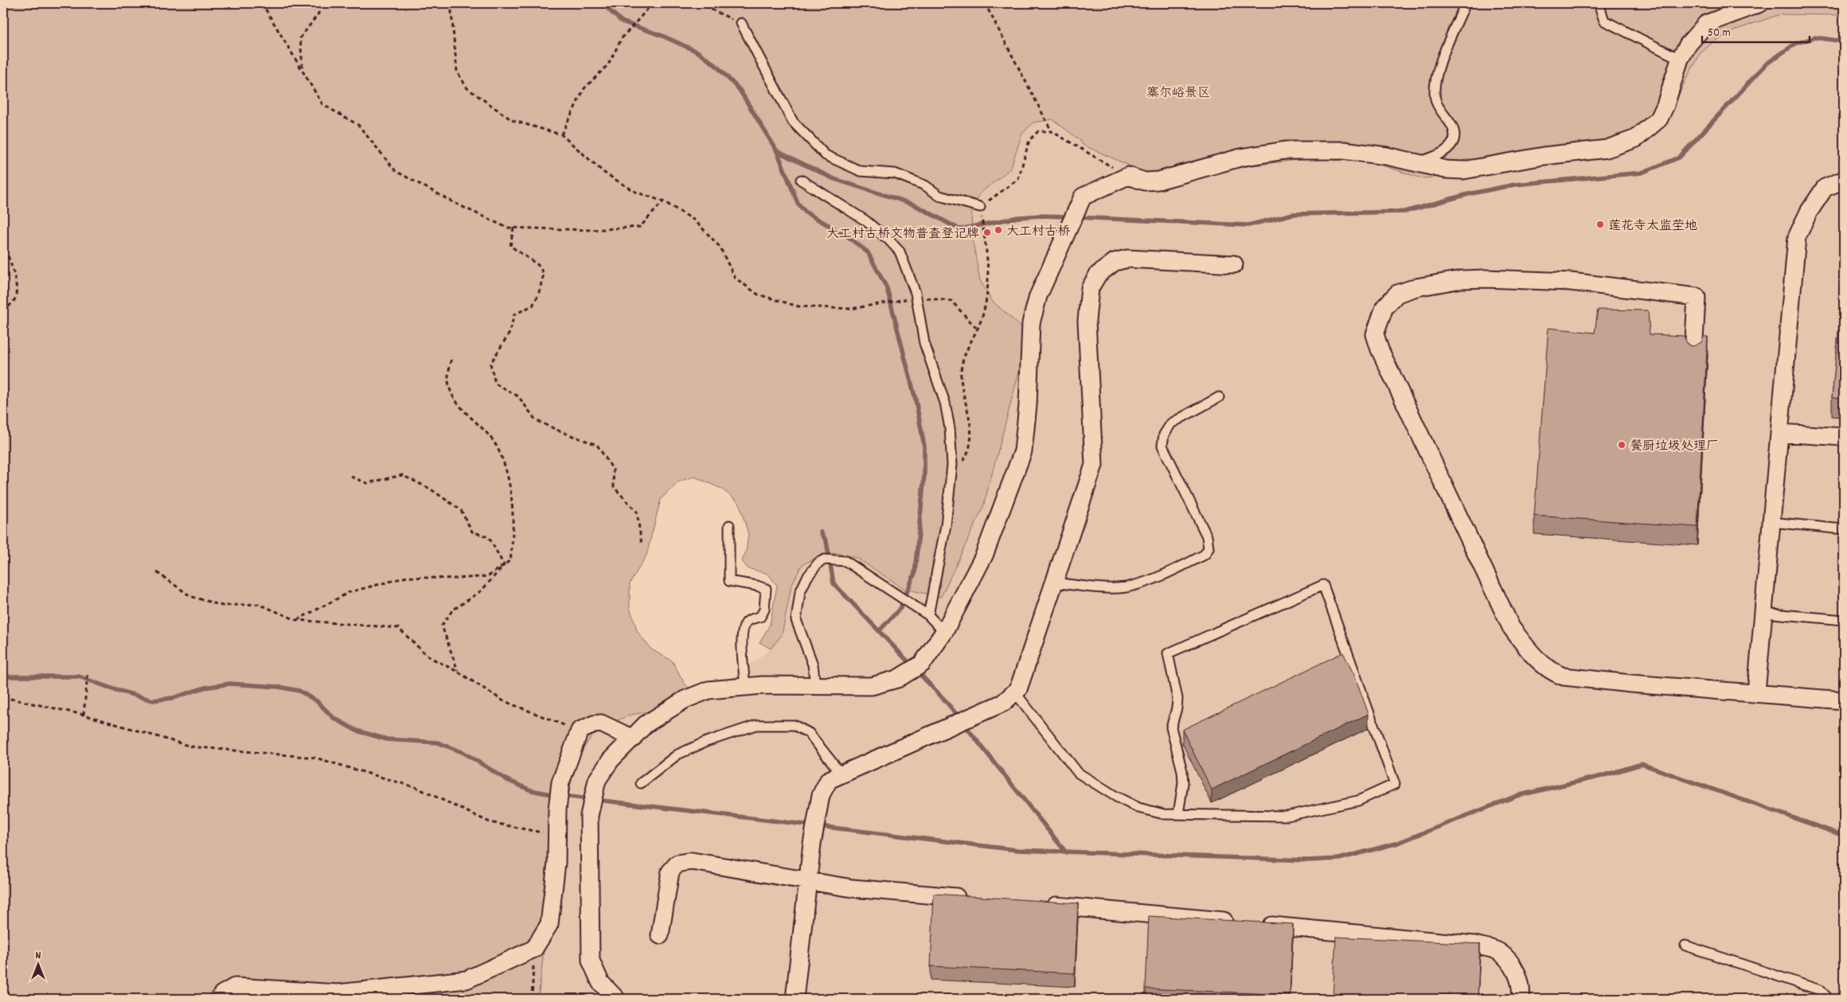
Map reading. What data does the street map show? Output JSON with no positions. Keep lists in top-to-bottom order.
{
  "parks": ["寨尔峪景区"],
  "places": [
    "莲花寺太监茔地",
    "大工村古桥",
    "大工村古桥文物普查登记牌",
    "餐厨垃圾处理厂"
  ],
  "scale_bar": "50 m",
  "north": "top"
}
